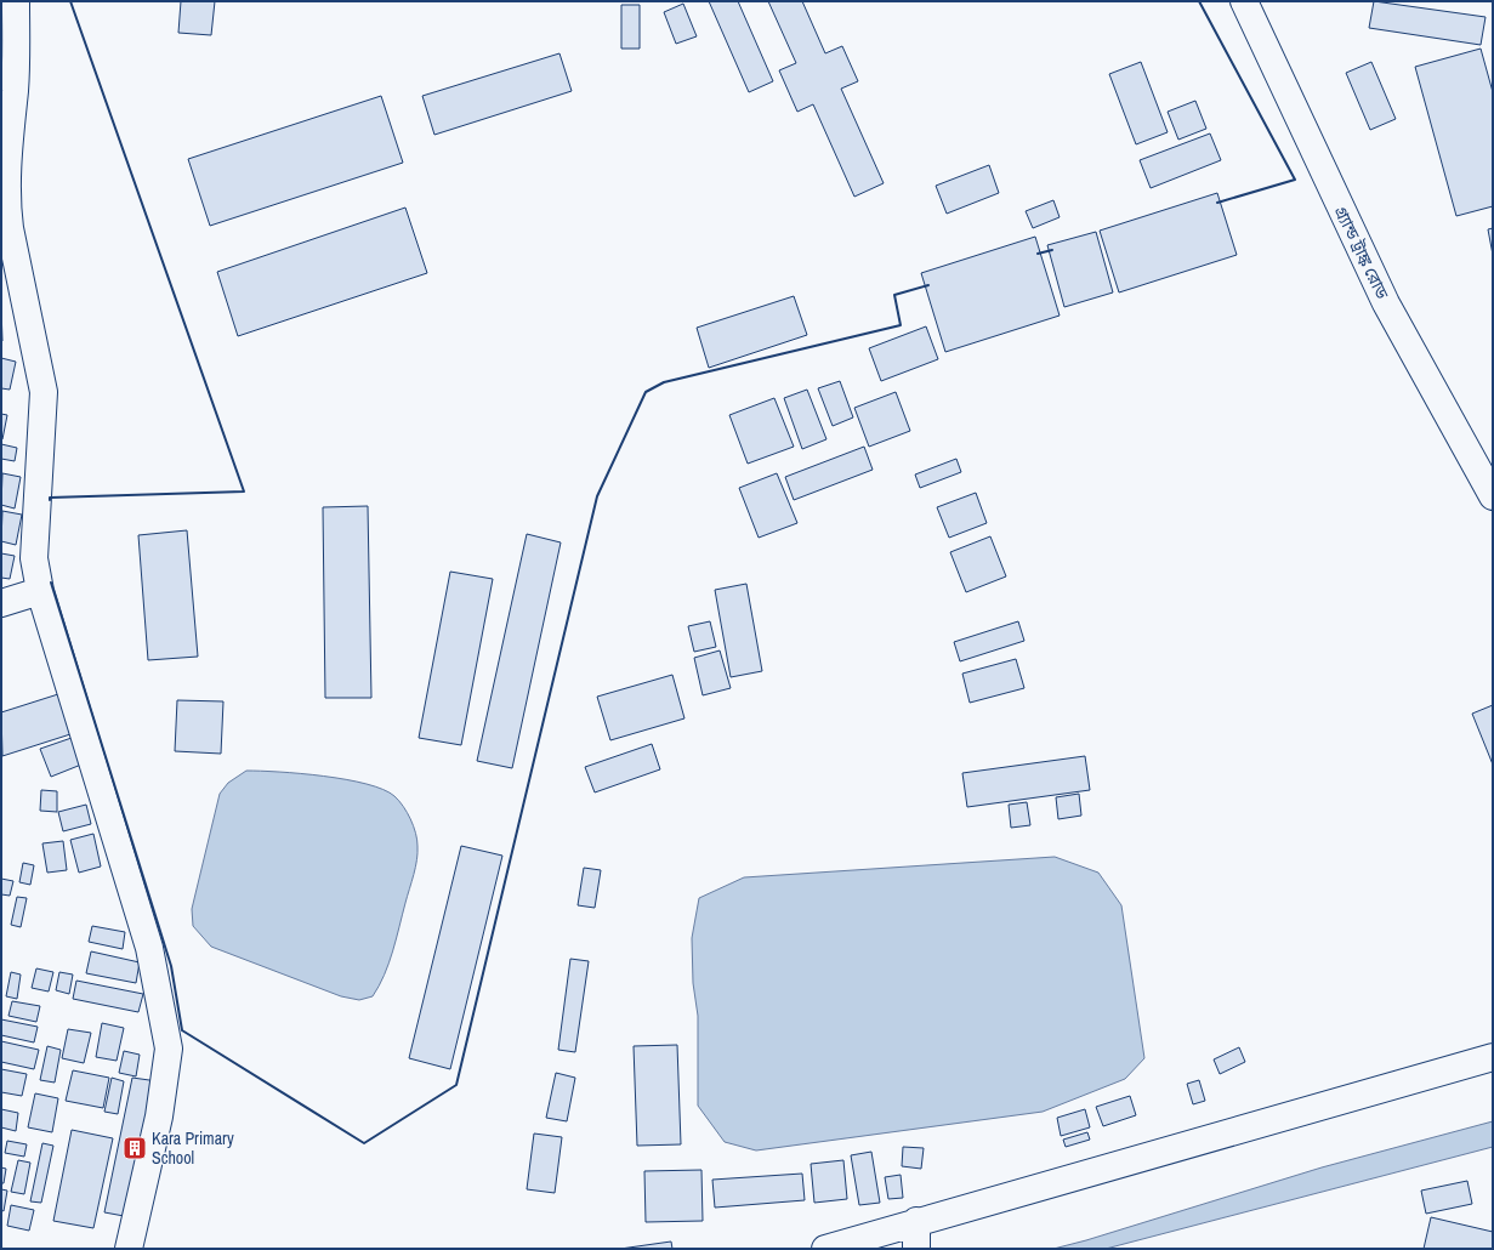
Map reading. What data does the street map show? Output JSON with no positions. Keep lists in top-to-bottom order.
{
  "streets": {
    "main road": ["গ্র্যান্ড ট্রাঙ্ক রোড"]
  },
  "places": {
    "building": ["Kara Primary School"]
  }
}
